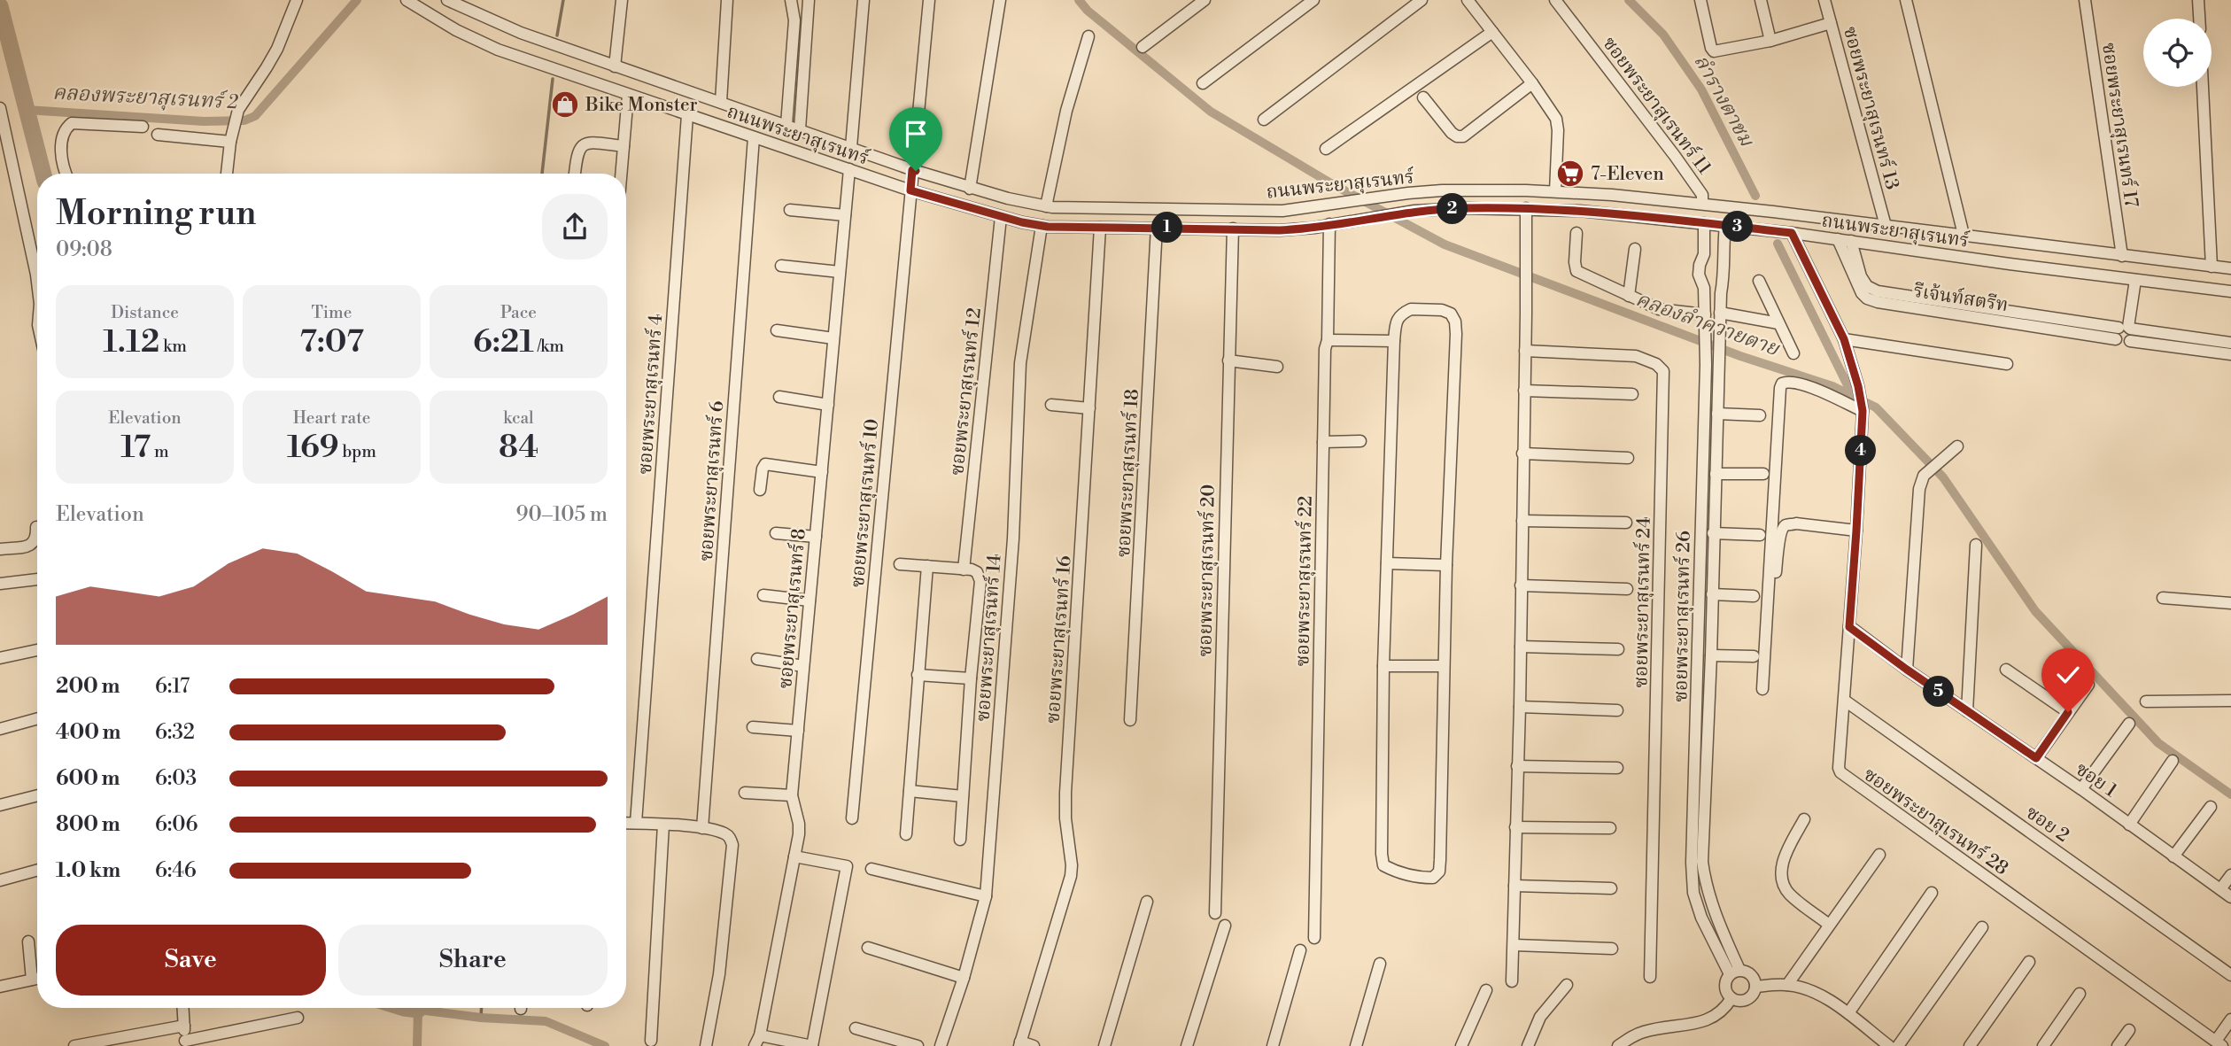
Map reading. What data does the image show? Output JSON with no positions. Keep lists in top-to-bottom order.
{
  "streets": {
    "street": [
      "ซอยพระยาสุเรนทร์ 11",
      "ซอยพระยาสุเรนทร์ 13",
      "ซอยพระยาสุเรนทร์ 17",
      "ถนนพระยาสุเรนทร์",
      "รีเจ้นท์สตรีท",
      "ซอยพระยาสุเรนทร์ 12",
      "ซอยพระยาสุเรนทร์ 4",
      "ซอยพระยาสุเรนทร์ 18",
      "ซอยพระยาสุเรนทร์ 6",
      "ซอยพระยาสุเรนทร์ 10",
      "ซอยพระยาสุเรนทร์ 20",
      "ซอยพระยาสุเรนทร์ 22",
      "ซอยพระยาสุเรนทร์ 24",
      "ซอยพระยาสุเรนทร์ 8",
      "ซอยพระยาสุเรนทร์ 26",
      "ซอยพระยาสุเรนทร์ 14",
      "ซอยพระยาสุเรนทร์ 16",
      "ซอย 1",
      "ซอยพระยาสุเรนทร์ 28",
      "ซอย 2"
    ]
  },
  "crossings": [
    ["ซอยพระยาสุเรนทร์ 11", "ถนนพระยาสุเรนทร์"],
    ["ซอยพระยาสุเรนทร์ 13", "ถนนพระยาสุเรนทร์"],
    ["ซอยพระยาสุเรนทร์ 17", "ถนนพระยาสุเรนทร์"],
    ["ถนนพระยาสุเรนทร์", "รีเจ้นท์สตรีท"],
    ["ถนนพระยาสุเรนทร์", "ซอยพระยาสุเรนทร์ 12"],
    ["ถนนพระยาสุเรนทร์", "ซอยพระยาสุเรนทร์ 4"],
    ["ถนนพระยาสุเรนทร์", "ซอยพระยาสุเรนทร์ 18"],
    ["ถนนพระยาสุเรนทร์", "ซอยพระยาสุเรนทร์ 6"],
    ["ถนนพระยาสุเรนทร์", "ซอยพระยาสุเรนทร์ 10"],
    ["ถนนพระยาสุเรนทร์", "ซอยพระยาสุเรนทร์ 20"],
    ["ถนนพระยาสุเรนทร์", "ซอยพระยาสุเรนทร์ 22"],
    ["ถนนพระยาสุเรนทร์", "ซอยพระยาสุเรนทร์ 8"],
    ["ถนนพระยาสุเรนทร์", "ซอยพระยาสุเรนทร์ 26"],
    ["ถนนพระยาสุเรนทร์", "ซอยพระยาสุเรนทร์ 14"],
    ["ถนนพระยาสุเรนทร์", "ซอยพระยาสุเรนทร์ 16"],
    ["ถนนพระยาสุเรนทร์", "ซอยพระยาสุเรนทร์ 28"],
    ["ซอย 1", "ซอยพระยาสุเรนทร์ 28"],
    ["ซอยพระยาสุเรนทร์ 28", "ซอย 2"]
  ],
  "water": ["คลองพระยาสุเรนทร์ 2", "ลำรางตาชม", "คลองลำควายตาย"],
  "places": {
    "shop": ["Bike Monster"],
    "supermarket": ["7-Eleven"]
  },
  "page": {
    "heading": ["Morning run", "09:08"],
    "pins": [
      "2",
      "3",
      "1",
      "4",
      "5"
    ],
    "stats": [
      ["Distance", "1.12 km"],
      ["Time", "7:07"],
      ["Pace", "6:21 /km"],
      ["Elevation", "17 m"],
      ["Heart rate", "169 bpm"],
      ["kcal", "84"]
    ],
    "chart": ["Elevation", "90–105 m"],
    "list": [
      {
        "name": "200 m",
        "note": "6:17"
      },
      {
        "name": "400 m",
        "note": "6:32"
      },
      {
        "name": "600 m",
        "note": "6:03"
      },
      {
        "name": "800 m",
        "note": "6:06"
      },
      {
        "name": "1.0 km",
        "note": "6:46"
      }
    ],
    "buttons": ["Save", "Share"]
  }
}
